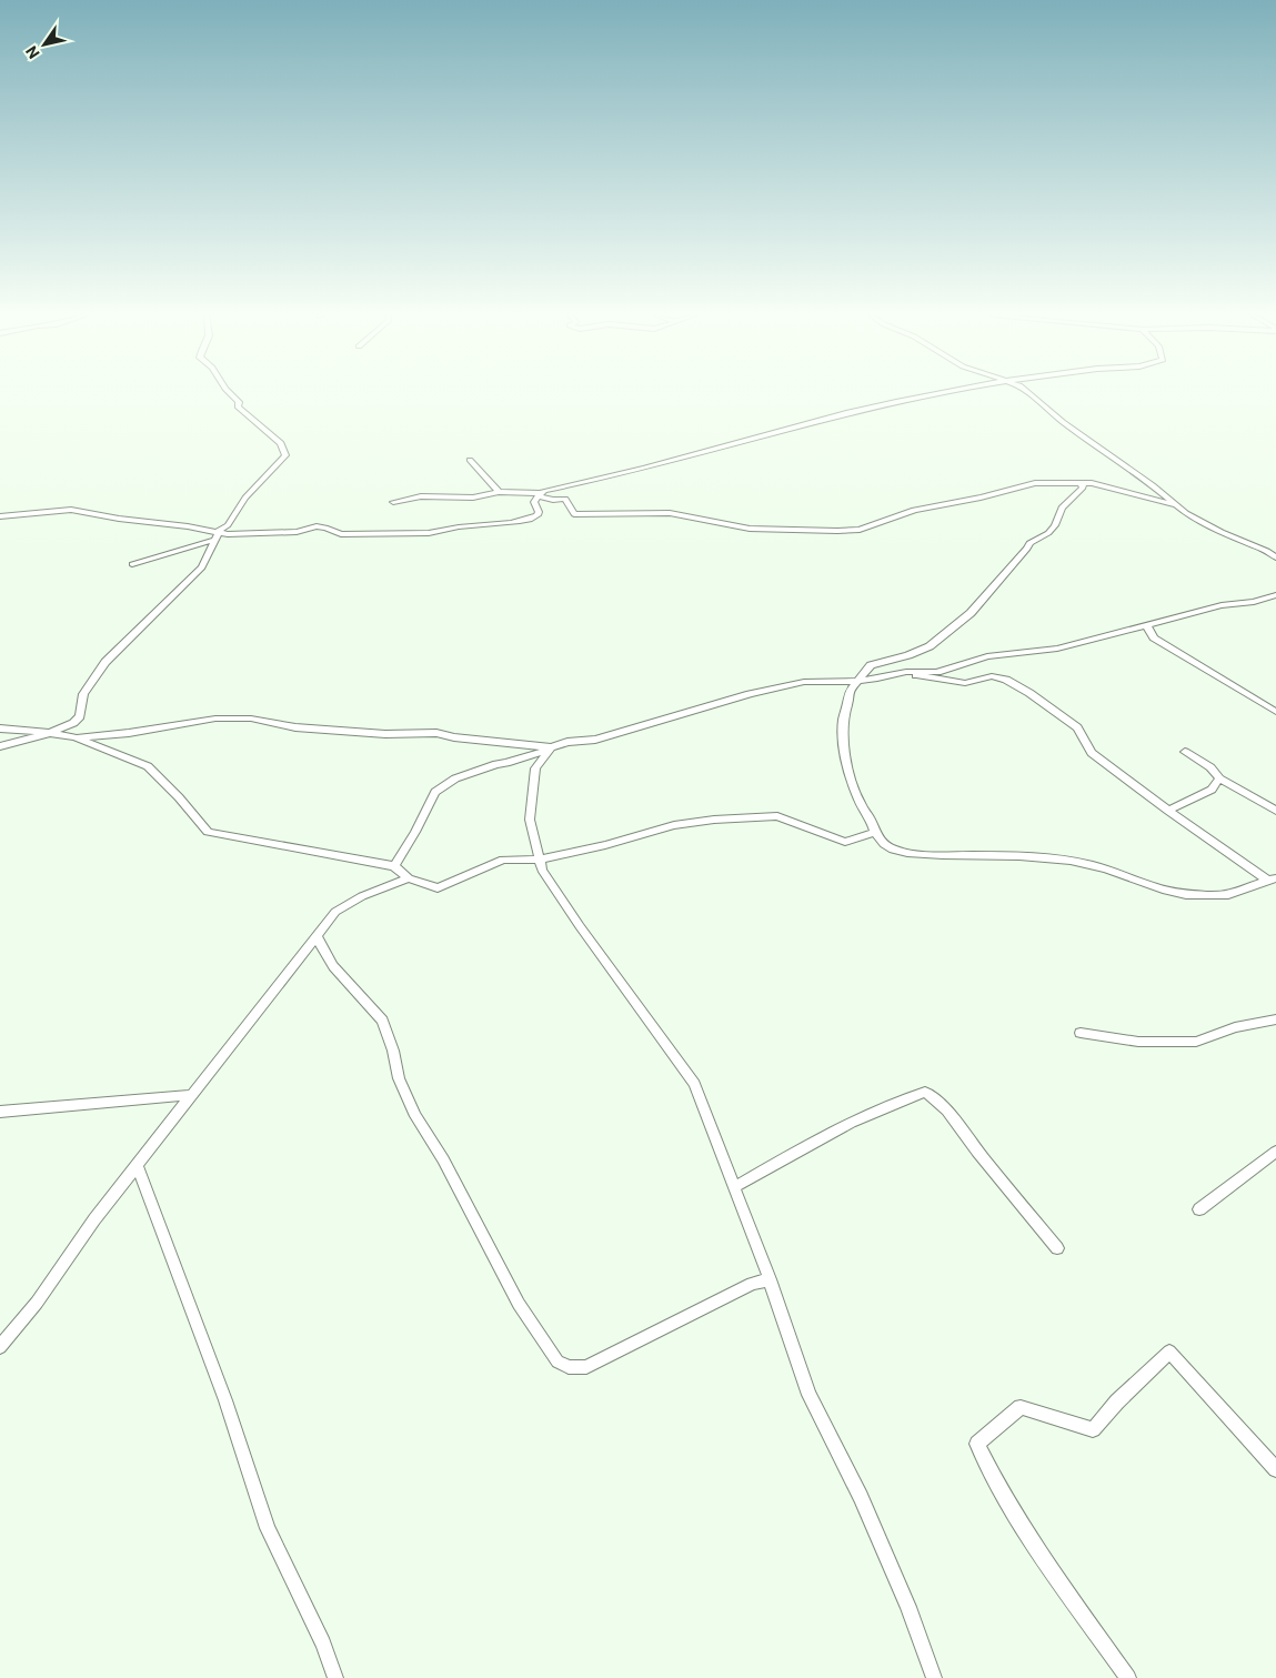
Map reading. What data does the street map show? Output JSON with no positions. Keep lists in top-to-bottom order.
{
  "north": "bottom left"
}
